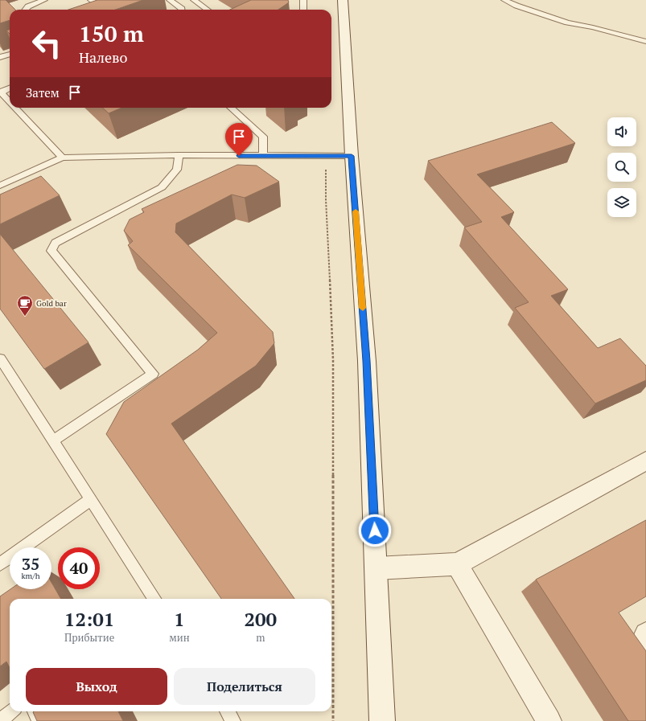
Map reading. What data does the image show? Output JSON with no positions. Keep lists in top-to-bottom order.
{
  "places": {
    "cafe": ["Gold bar"]
  },
  "page": {
    "turn": ["150 m", "Налево"],
    "then": "Затем",
    "speed": "35 km/h",
    "limit": "40",
    "eta": [
      "12:01",
      "Прибытие",
      "1",
      "мин",
      "200",
      "m"
    ],
    "buttons": ["Выход", "Поделиться"]
  }
}
